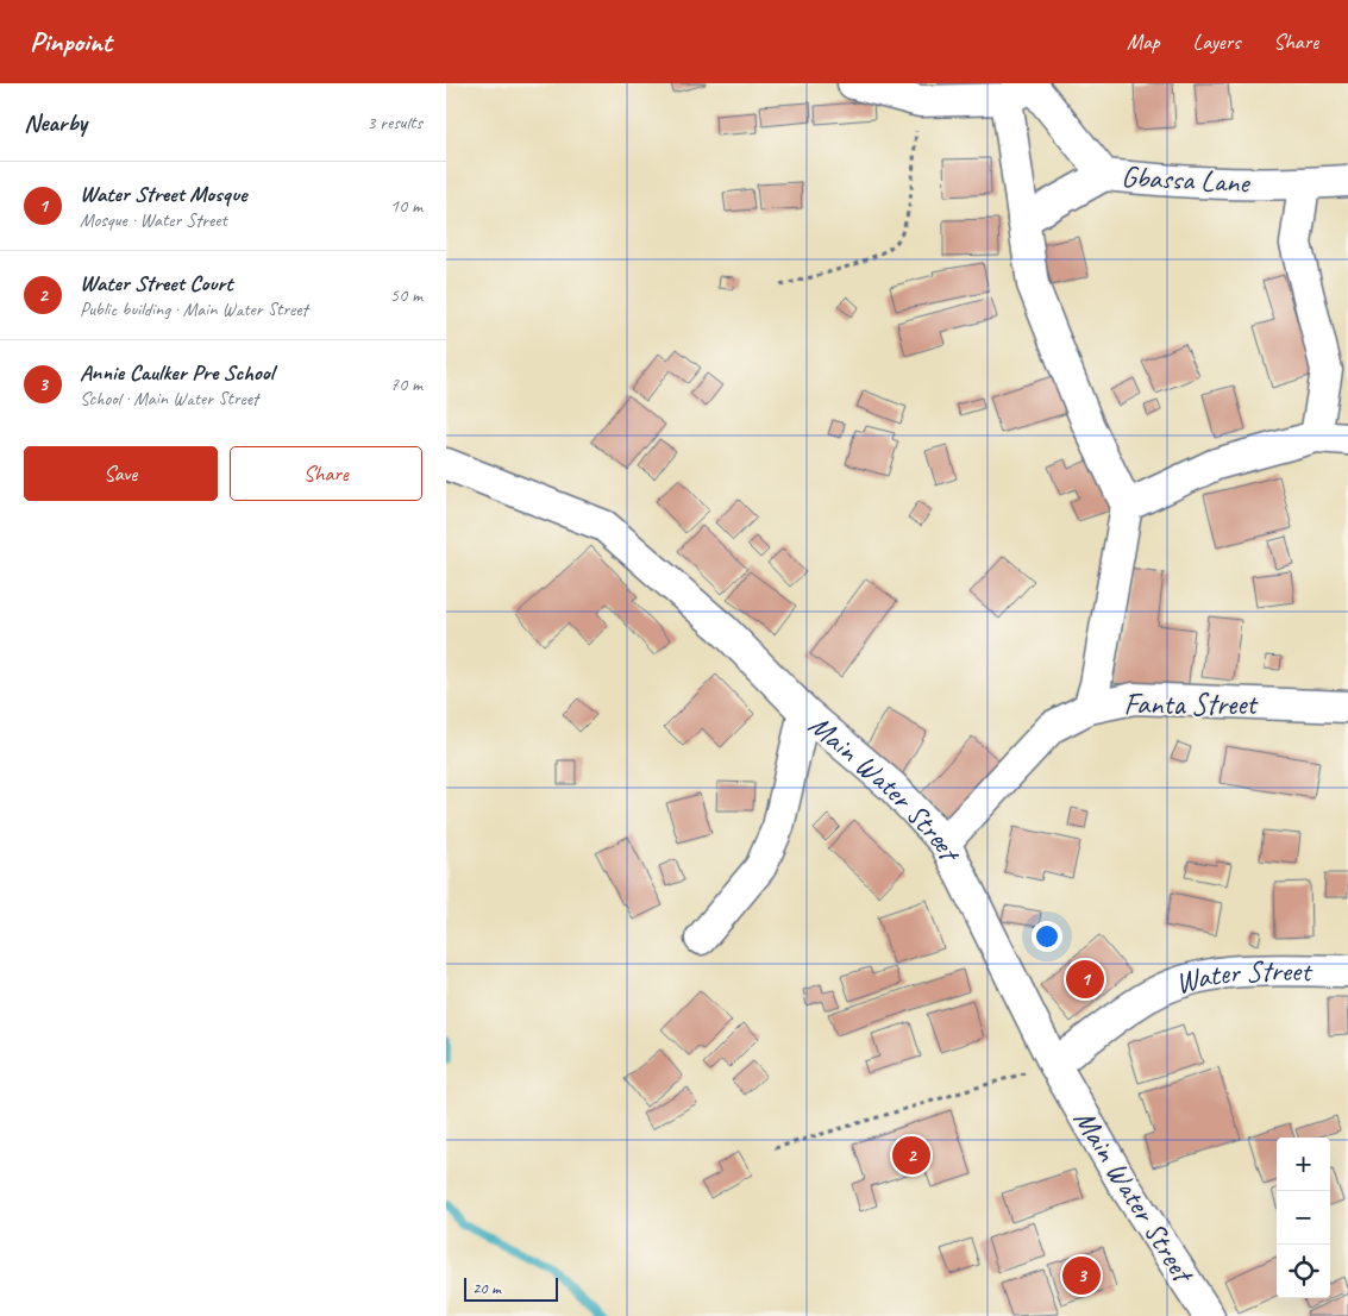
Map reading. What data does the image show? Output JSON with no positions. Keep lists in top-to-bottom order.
{
  "streets": {
    "street": [
      "Gbassa Lane",
      "Fanta Street",
      "Main Water Street",
      "Water Street"
    ]
  },
  "crossings": [
    ["Fanta Street", "Main Water Street"],
    ["Main Water Street", "Water Street"]
  ],
  "scale_bar": "20 m",
  "page": {
    "header": "Pinpoint",
    "nav": ["Map", "Layers", "Share"],
    "heading": ["Nearby", "3 results"],
    "list": [
      {
        "mark": "1",
        "name": "Water Street Mosque",
        "note": "Mosque · Water Street",
        "value": "10 m"
      },
      {
        "mark": "2",
        "name": "Water Street Court",
        "note": "Public building · Main Water Street",
        "value": "50 m"
      },
      {
        "mark": "3",
        "name": "Annie Caulker Pre School",
        "note": "School · Main Water Street",
        "value": "70 m"
      }
    ],
    "buttons": ["Save", "Share"],
    "pins": ["1", "2", "3"],
    "map_buttons": ["+", "−"],
    "scale": "20 m"
  }
}
